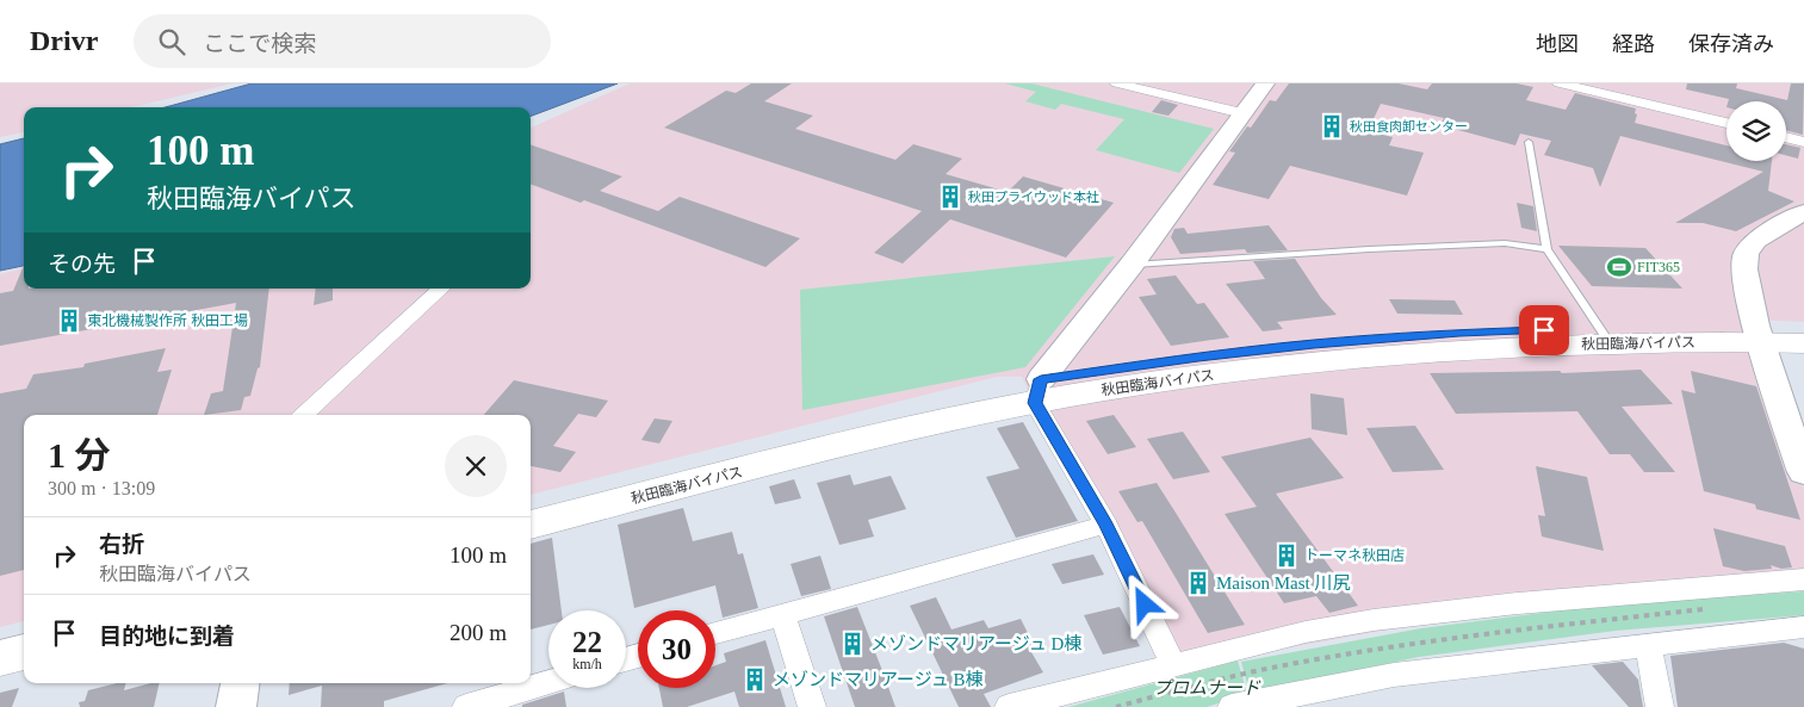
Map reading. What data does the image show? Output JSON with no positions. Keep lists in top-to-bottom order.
{
  "streets": {
    "highway": ["秋田臨海バイパス"]
  },
  "parks": ["プロムナード"],
  "places": {
    "building": [
      "秋田食肉卸センター",
      "秋田プライウッド本社",
      "東北機械製作所 秋田工場",
      "トーマネ秋田店",
      "Maison Mast 川尻",
      "メゾンドマリアージュ D棟",
      "メゾンドマリアージュ B棟"
    ],
    "sports": ["FIT365"]
  },
  "page": {
    "header": "Drivr",
    "search": "ここで検索",
    "nav": ["地図", "経路", "保存済み"],
    "turn": ["100 m", "秋田臨海バイパス"],
    "then": "その先",
    "heading": ["1 分", "300 m · 13:09"],
    "list": [
      {
        "name": "右折",
        "note": "秋田臨海バイパス",
        "value": "100 m"
      },
      {
        "name": "目的地に到着",
        "value": "200 m"
      }
    ],
    "speed": "22 km/h",
    "limit": "30"
  }
}
